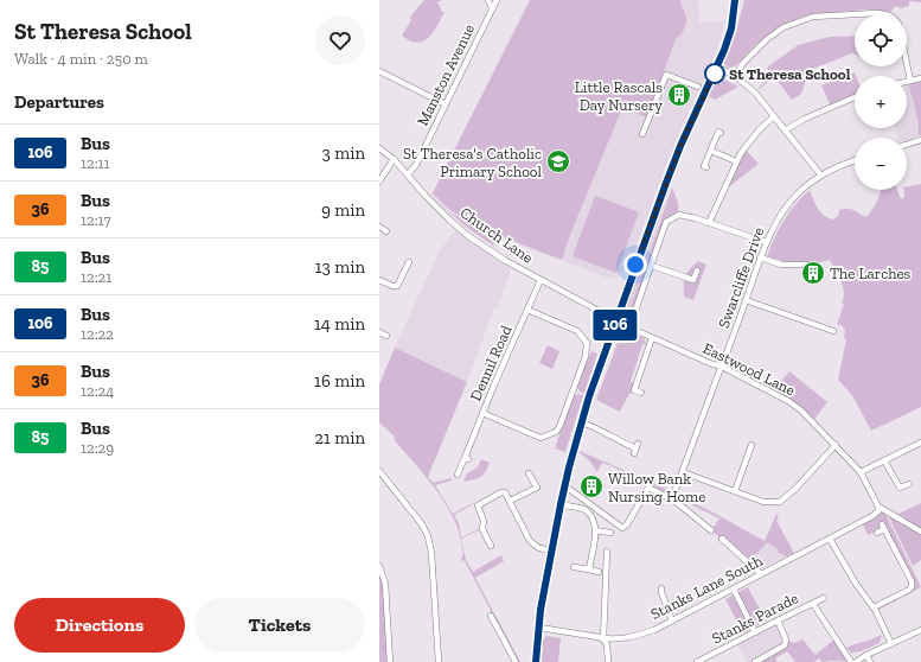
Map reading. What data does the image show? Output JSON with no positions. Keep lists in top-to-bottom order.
{
  "streets": {
    "street": [
      "Manston Avenue",
      "Church Lane",
      "Swarcliffe Drive",
      "Dennil Road",
      "Eastwood Lane",
      "Stanks Lane South",
      "Stanks Parade"
    ]
  },
  "crossings": [
    ["Manston Avenue", "Church Lane"],
    ["Church Lane", "Dennil Road"],
    ["Church Lane", "Eastwood Lane"],
    ["Swarcliffe Drive", "Eastwood Lane"],
    ["Eastwood Lane", "Stanks Lane South"]
  ],
  "places": {
    "other": ["St Theresa School"],
    "building": ["Little Rascals Day Nursery", "The Larches", "Willow Bank Nursing Home"],
    "school or university": ["St Theresa's Catholic Primary School"]
  },
  "lines": ["bus line 106"],
  "page": {
    "heading": [
      ["St Theresa School", "Walk · 4 min · 250 m"],
      "Departures"
    ],
    "on_map": "106",
    "map_buttons": ["+", "−"],
    "list": [
      {
        "mark": "106",
        "name": "Bus",
        "note": "12:11",
        "value": "3 min"
      },
      {
        "mark": "36",
        "name": "Bus",
        "note": "12:17",
        "value": "9 min"
      },
      {
        "mark": "85",
        "name": "Bus",
        "note": "12:21",
        "value": "13 min"
      },
      {
        "mark": "106",
        "name": "Bus",
        "note": "12:22",
        "value": "14 min"
      },
      {
        "mark": "36",
        "name": "Bus",
        "note": "12:24",
        "value": "16 min"
      },
      {
        "mark": "85",
        "name": "Bus",
        "note": "12:29",
        "value": "21 min"
      }
    ],
    "buttons": ["Directions", "Tickets"]
  }
}
